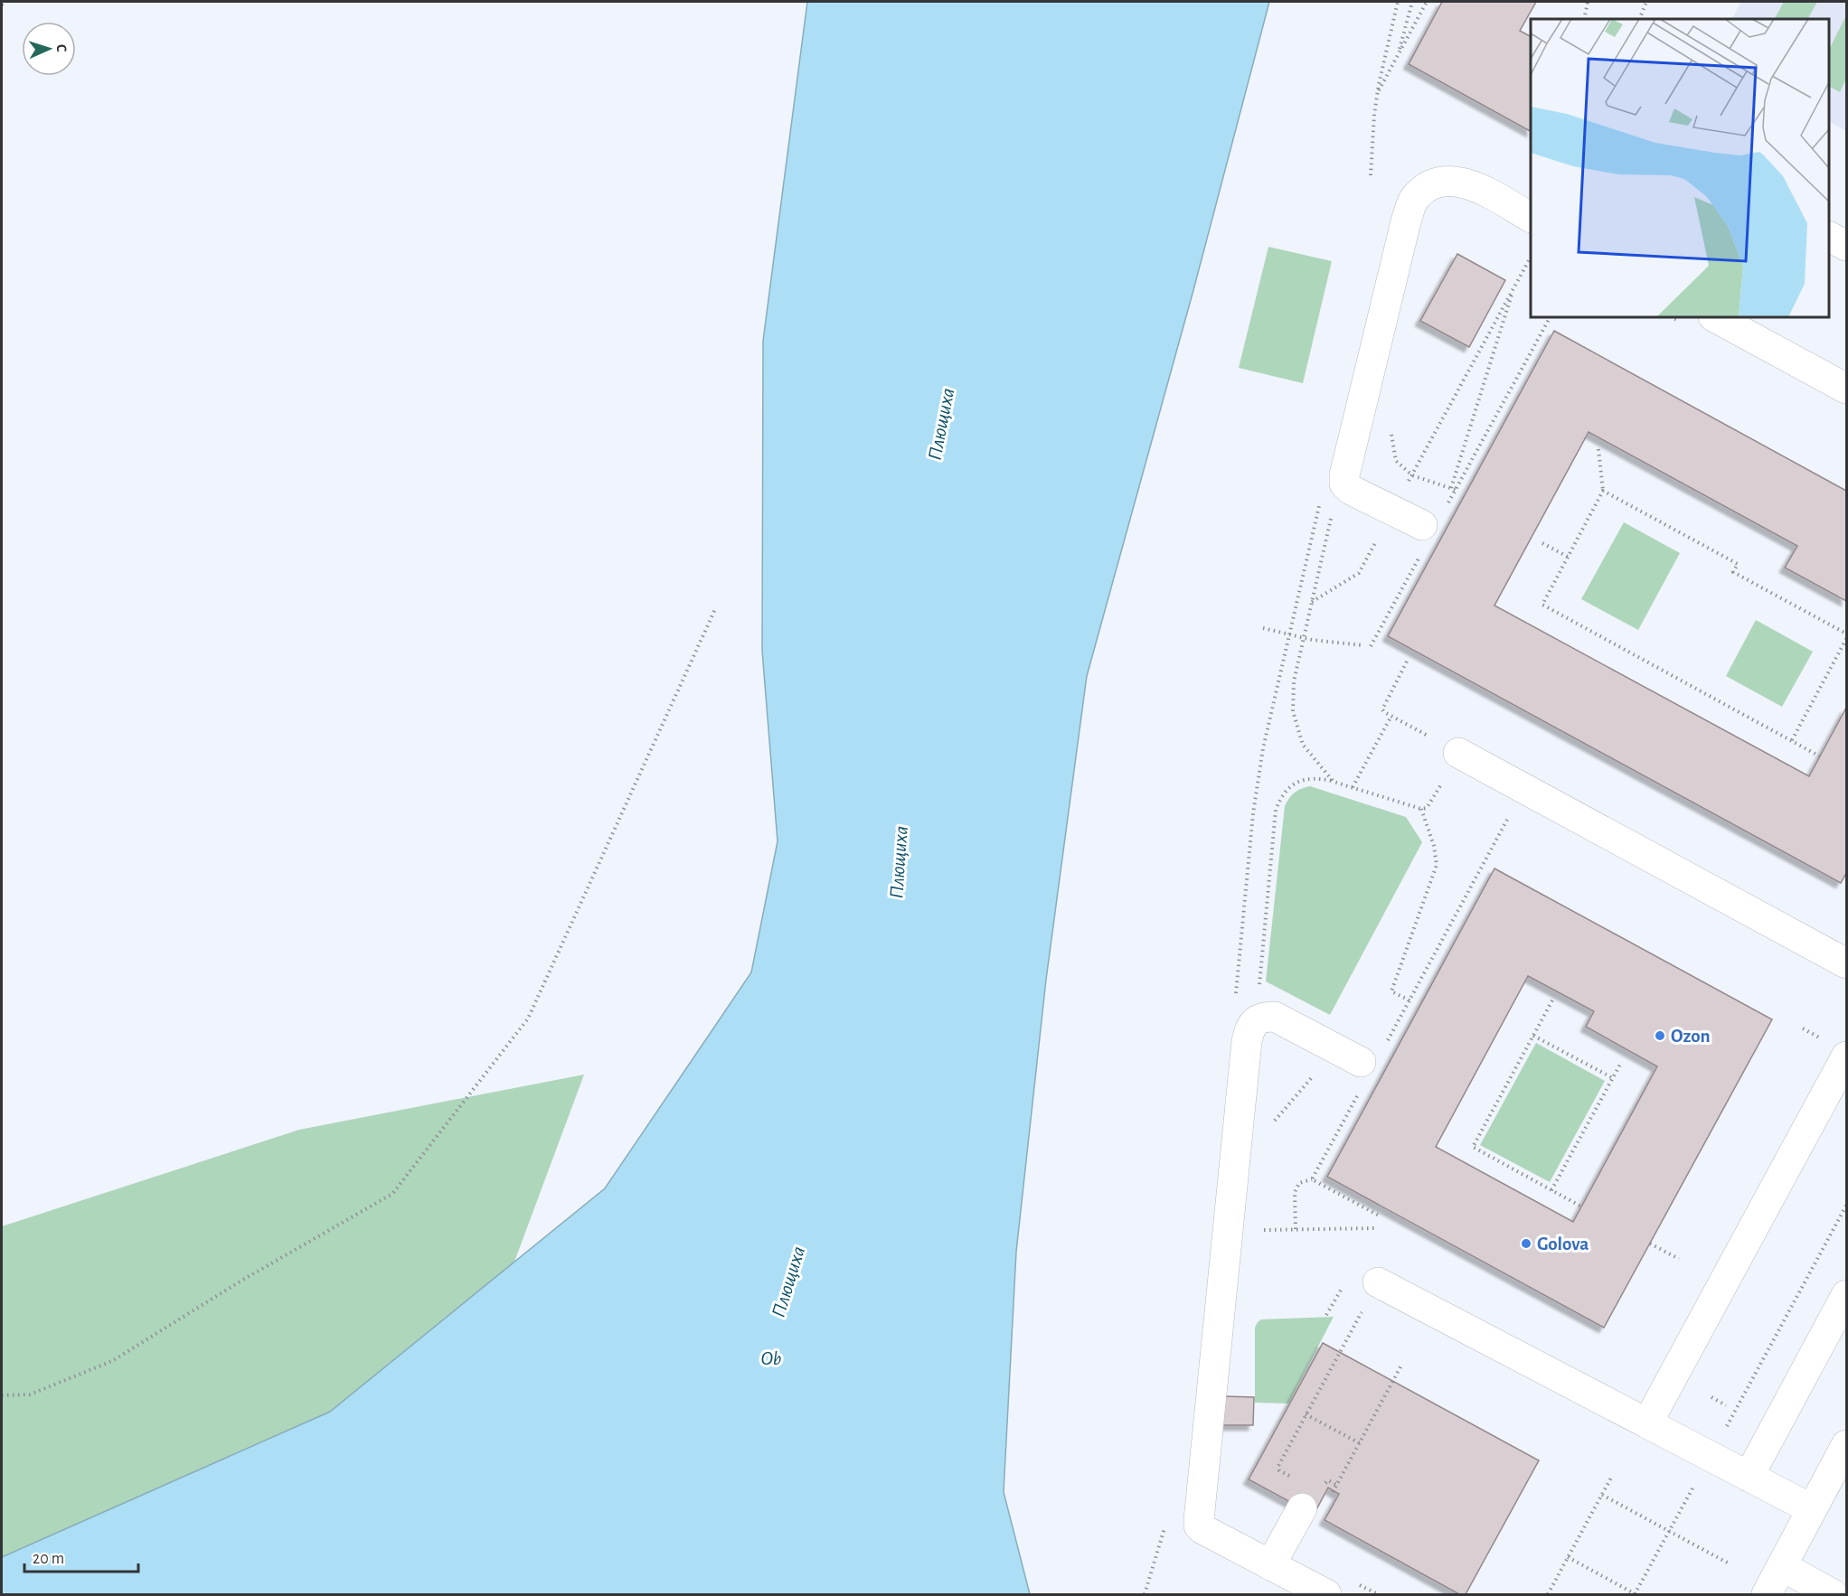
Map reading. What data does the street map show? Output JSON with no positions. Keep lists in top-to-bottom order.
{
  "water": ["Плющиха", "Ob"],
  "places": ["Ozon", "Golova"],
  "scale_bar": "20 m",
  "north": "right"
}
